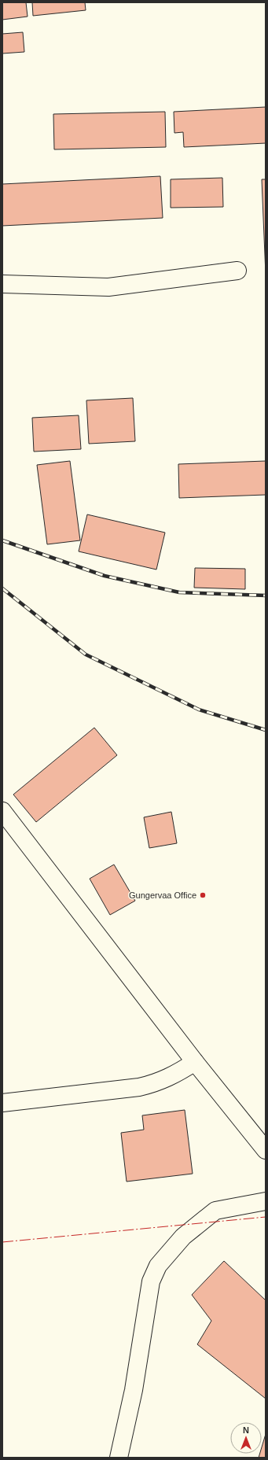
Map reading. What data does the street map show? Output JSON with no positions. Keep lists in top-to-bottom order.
{
  "places": ["Gungervaa Office"],
  "north": "top"
}
